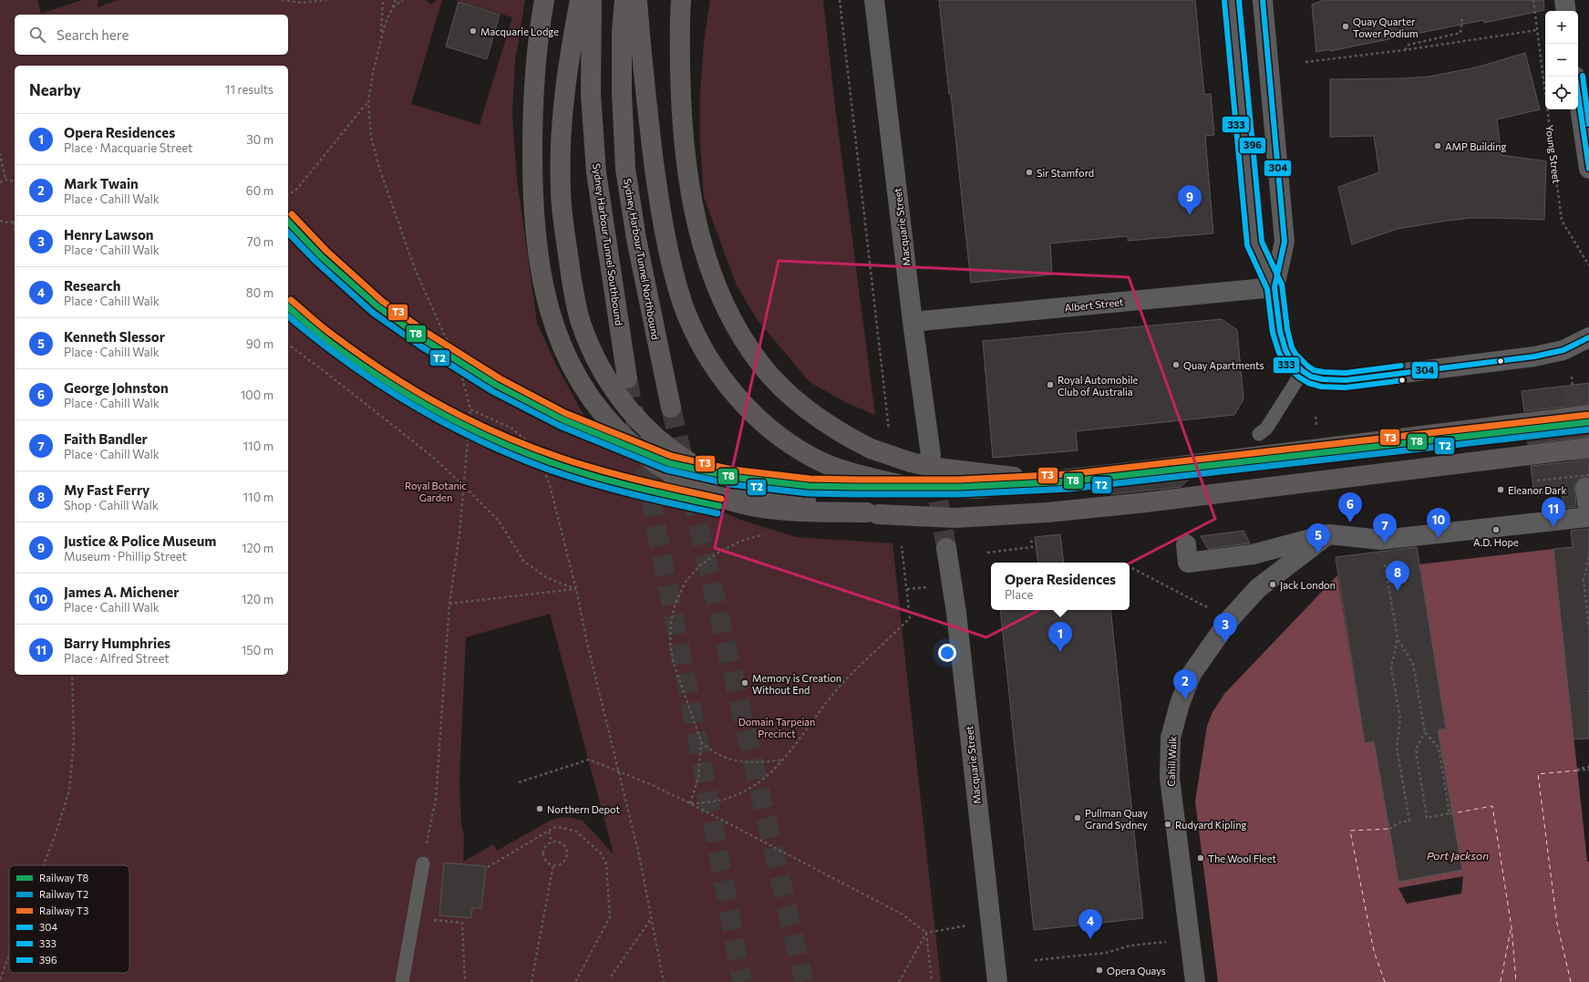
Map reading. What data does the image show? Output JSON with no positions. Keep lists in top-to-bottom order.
{
  "streets": {
    "highway": ["Sydney Harbour Tunnel Southbound", "Sydney Harbour Tunnel Northbound"],
    "street": ["Macquarie Street", "Albert Street", "Cahill Walk"],
    "path": ["Young Street"]
  },
  "crossings": [
    ["Macquarie Street", "Albert Street"]
  ],
  "water": ["Port Jackson"],
  "parks": ["Royal Botanic Garden", "Domain Tarpeian Precinct"],
  "places": [
    "Quay Quarter Tower Podium",
    "Macquarie Lodge",
    "AMP Building",
    "Sir Stamford",
    "Quay Apartments",
    "Royal Automobile Club of Australia",
    "Eleanor Dark",
    "A.D. Hope",
    "Jack London",
    "Memory is Creation Without End",
    "Northern Depot",
    "Pullman Quay Grand Sydney",
    "Rudyard Kipling",
    "The Wool Fleet",
    "Opera Quays"
  ],
  "lines": [
    "transit line 304",
    "transit line 396",
    "transit line 333",
    "rail line T3",
    "rail line T8",
    "rail line T2"
  ],
  "legend": [
    "Railway T8",
    "Railway T2",
    "Railway T3",
    "304",
    "333",
    "396"
  ],
  "page": {
    "map_buttons": ["+", "−"],
    "search": "Search here",
    "heading": ["Nearby", "11 results"],
    "list": [
      {
        "mark": "1",
        "name": "Opera Residences",
        "note": "Place · Macquarie Street",
        "value": "30 m"
      },
      {
        "mark": "2",
        "name": "Mark Twain",
        "note": "Place · Cahill Walk",
        "value": "60 m"
      },
      {
        "mark": "3",
        "name": "Henry Lawson",
        "note": "Place · Cahill Walk",
        "value": "70 m"
      },
      {
        "mark": "4",
        "name": "Research",
        "note": "Place · Cahill Walk",
        "value": "80 m"
      },
      {
        "mark": "5",
        "name": "Kenneth Slessor",
        "note": "Place · Cahill Walk",
        "value": "90 m"
      },
      {
        "mark": "6",
        "name": "George Johnston",
        "note": "Place · Cahill Walk",
        "value": "100 m"
      },
      {
        "mark": "7",
        "name": "Faith Bandler",
        "note": "Place · Cahill Walk",
        "value": "110 m"
      },
      {
        "mark": "8",
        "name": "My Fast Ferry",
        "note": "Shop · Cahill Walk",
        "value": "110 m"
      },
      {
        "mark": "9",
        "name": "Justice & Police Museum",
        "note": "Museum · Phillip Street",
        "value": "120 m"
      },
      {
        "mark": "10",
        "name": "James A. Michener",
        "note": "Place · Cahill Walk",
        "value": "120 m"
      },
      {
        "mark": "11",
        "name": "Barry Humphries",
        "note": "Place · Alfred Street",
        "value": "150 m"
      }
    ],
    "pins": [
      "9",
      "6",
      "11",
      "10",
      "7",
      "5",
      "8",
      "3",
      "1",
      "2",
      "4"
    ],
    "popup": ["Opera Residences", "Place"]
  }
}
